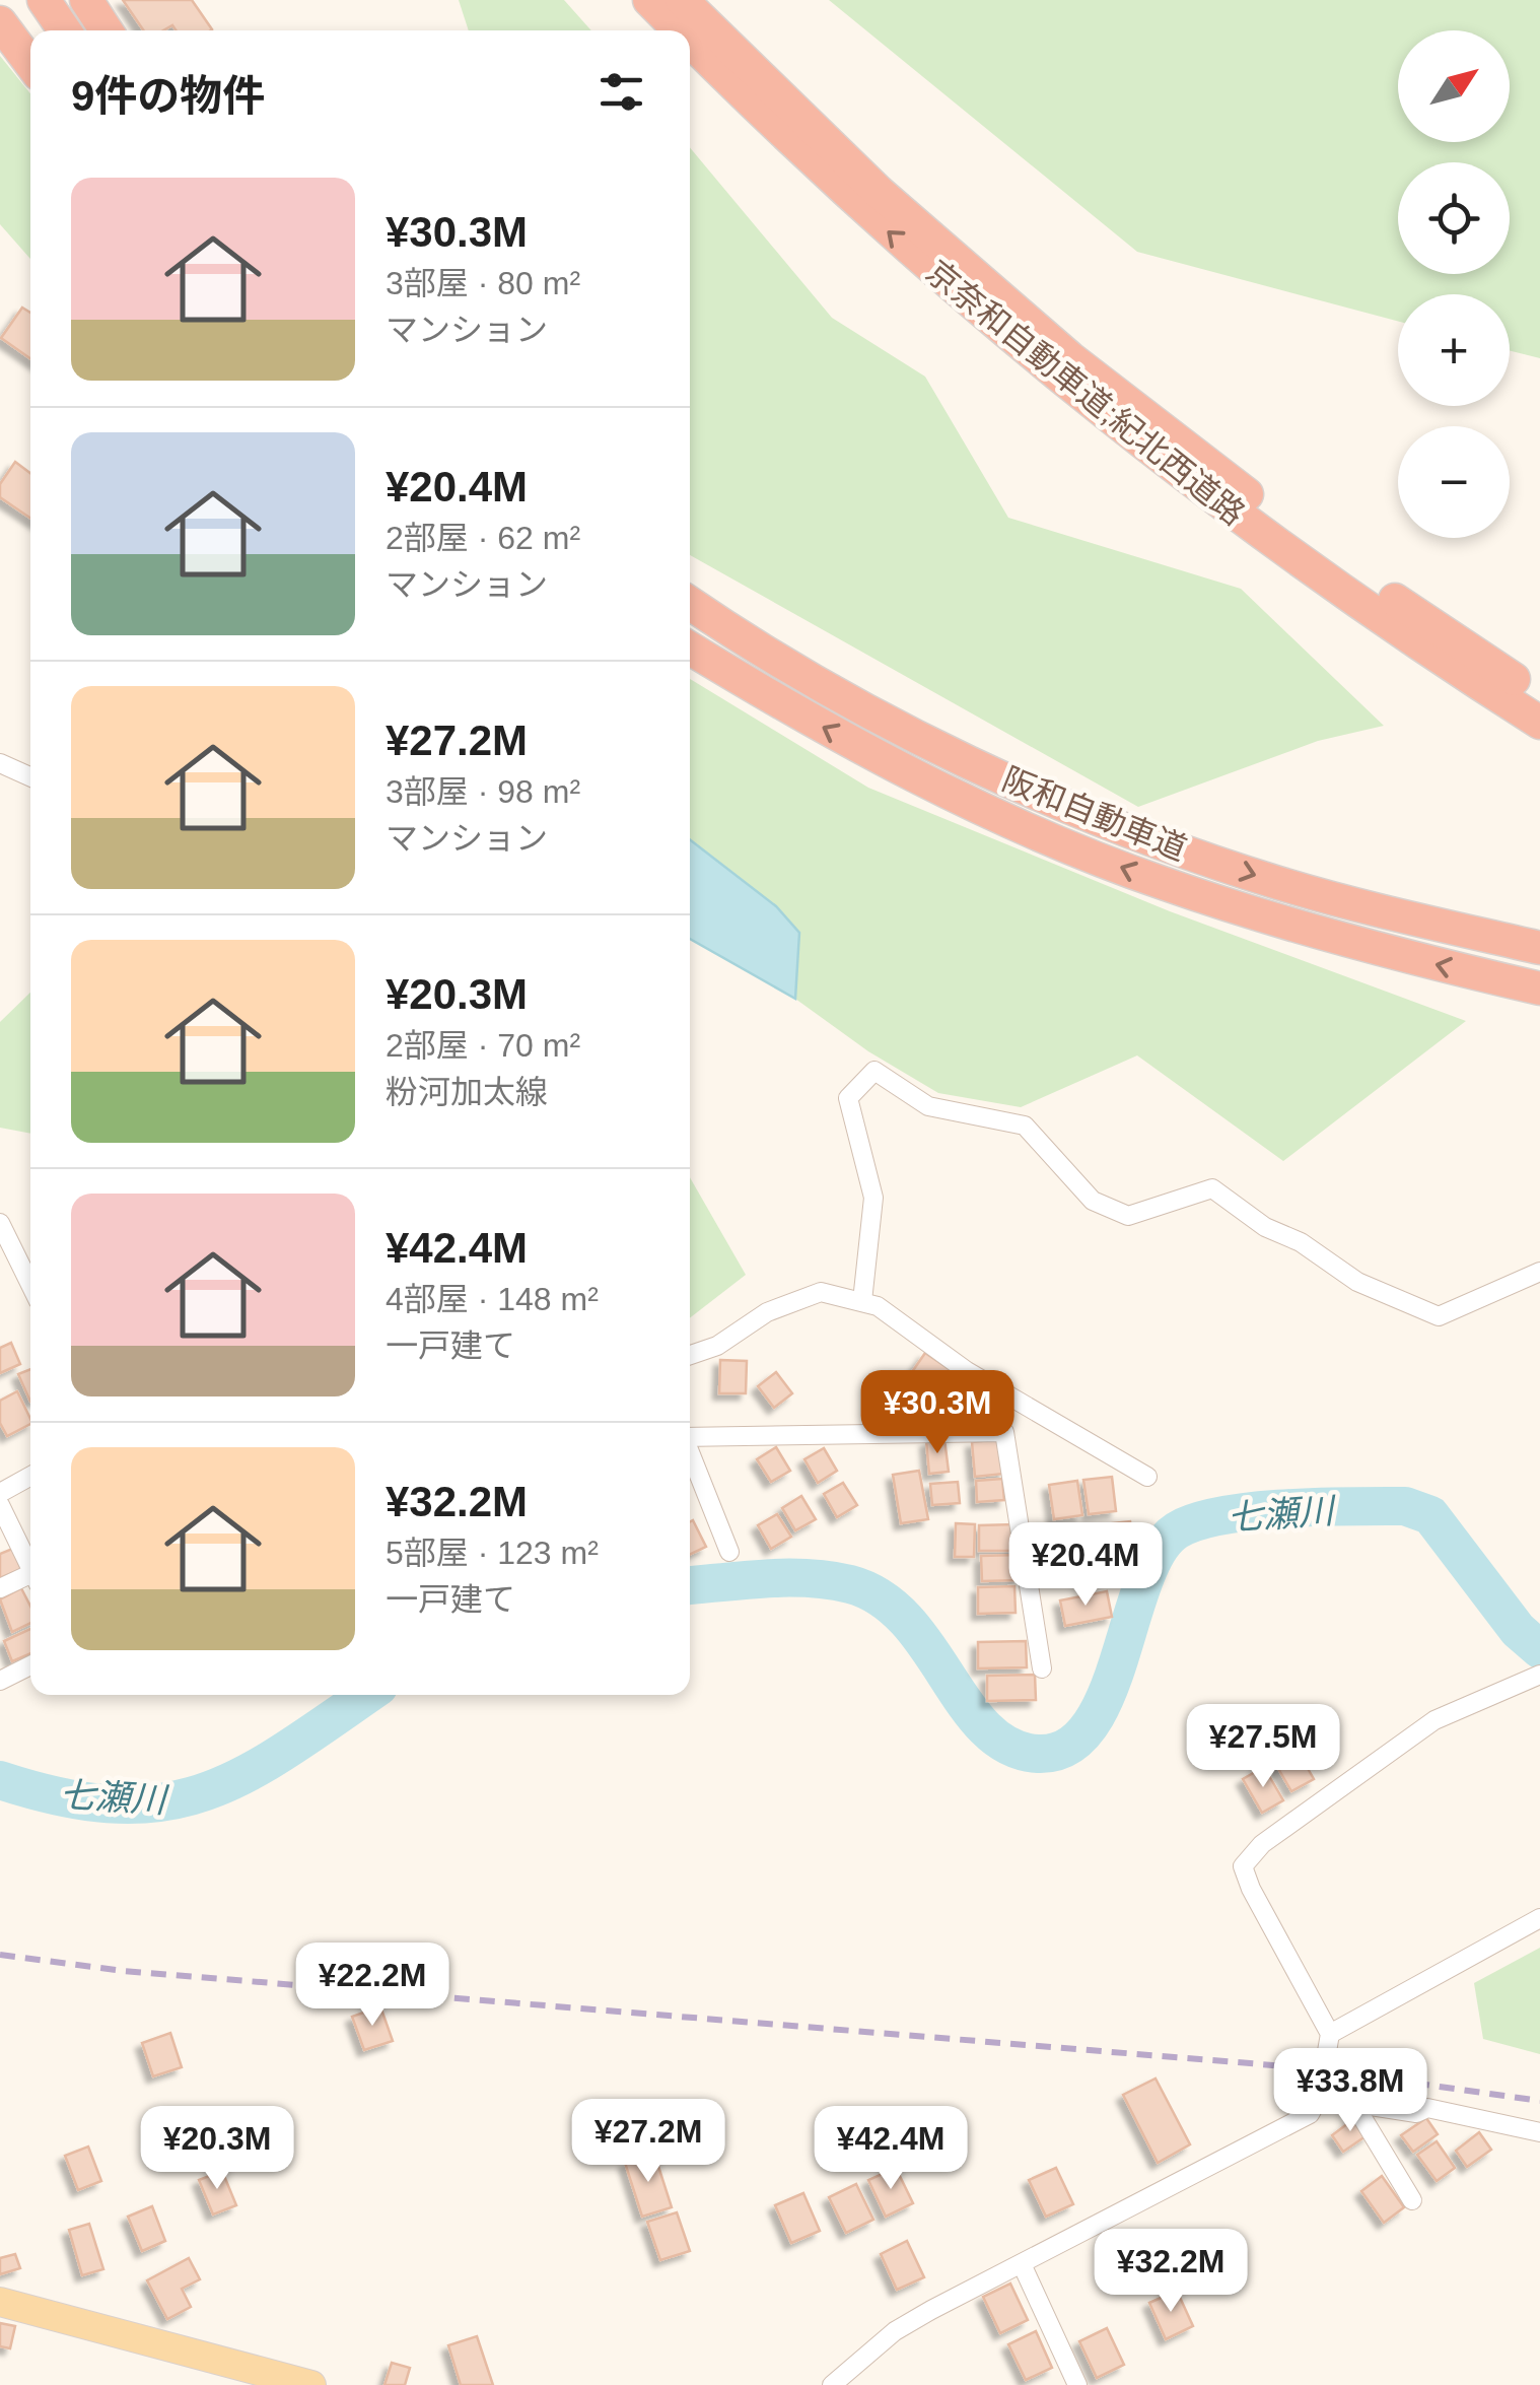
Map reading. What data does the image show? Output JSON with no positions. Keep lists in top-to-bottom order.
{
  "streets": {
    "highway": ["京奈和自動車道;紀北西道路", "阪和自動車道"]
  },
  "water": ["七瀬川"],
  "north": "top right",
  "page": {
    "map_buttons": ["+", "−"],
    "heading": "9件の物件",
    "list": [
      {
        "name": "¥30.3M",
        "note": "3部屋 · 80 m² · マンション"
      },
      {
        "name": "¥20.4M",
        "note": "2部屋 · 62 m² · マンション"
      },
      {
        "name": "¥27.2M",
        "note": "3部屋 · 98 m² · マンション"
      },
      {
        "name": "¥20.3M",
        "note": "2部屋 · 70 m² · 粉河加太線"
      },
      {
        "name": "¥42.4M",
        "note": "4部屋 · 148 m² · 一戸建て"
      },
      {
        "name": "¥32.2M",
        "note": "5部屋 · 123 m² · 一戸建て"
      }
    ],
    "price": [
      "¥30.3M",
      "¥20.4M",
      "¥27.5M",
      "¥22.2M",
      "¥33.8M",
      "¥27.2M",
      "¥20.3M",
      "¥42.4M",
      "¥32.2M"
    ]
  }
}
